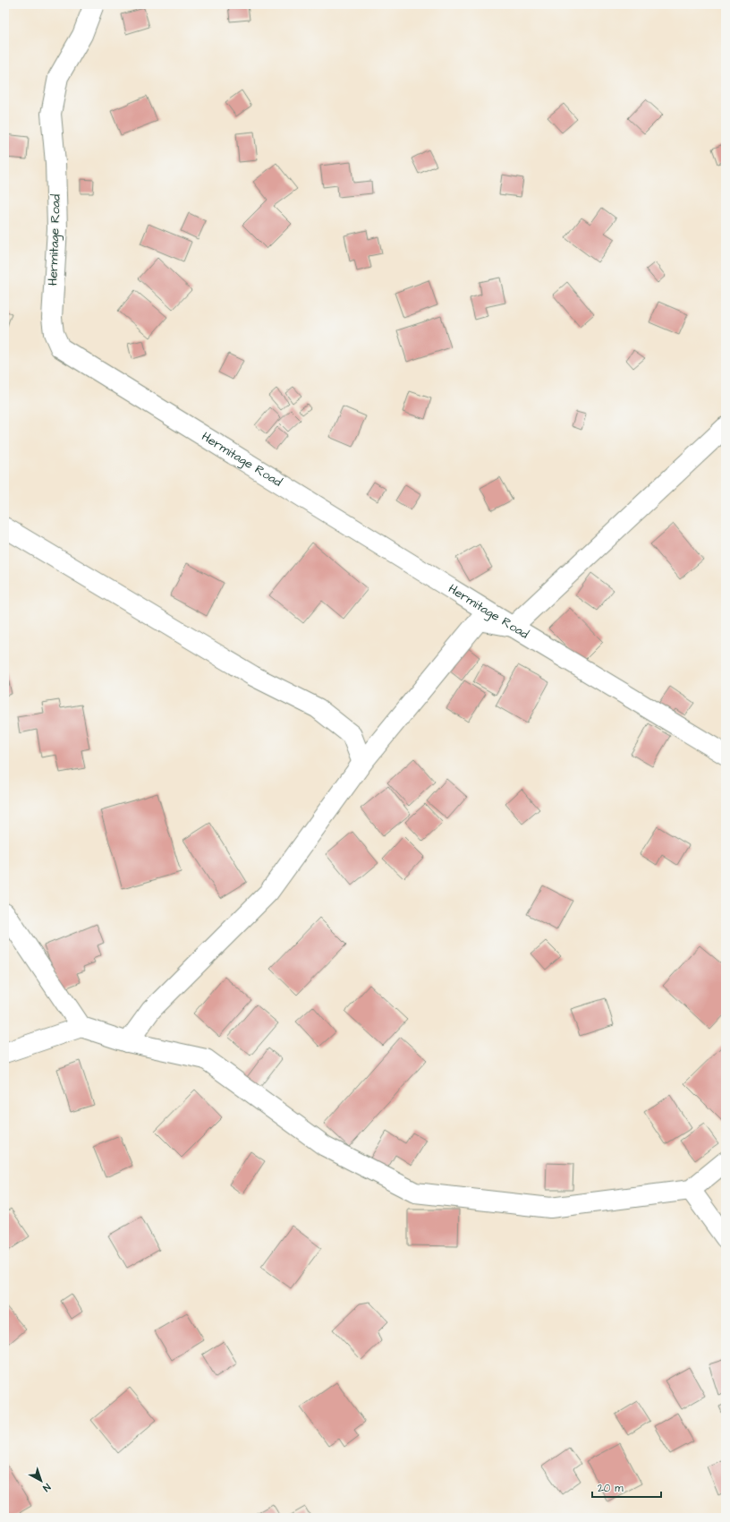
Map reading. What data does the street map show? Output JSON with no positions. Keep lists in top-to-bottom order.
{
  "streets": {
    "street": ["Hermitage Road"]
  },
  "scale_bar": "20 m",
  "north": "bottom right"
}
